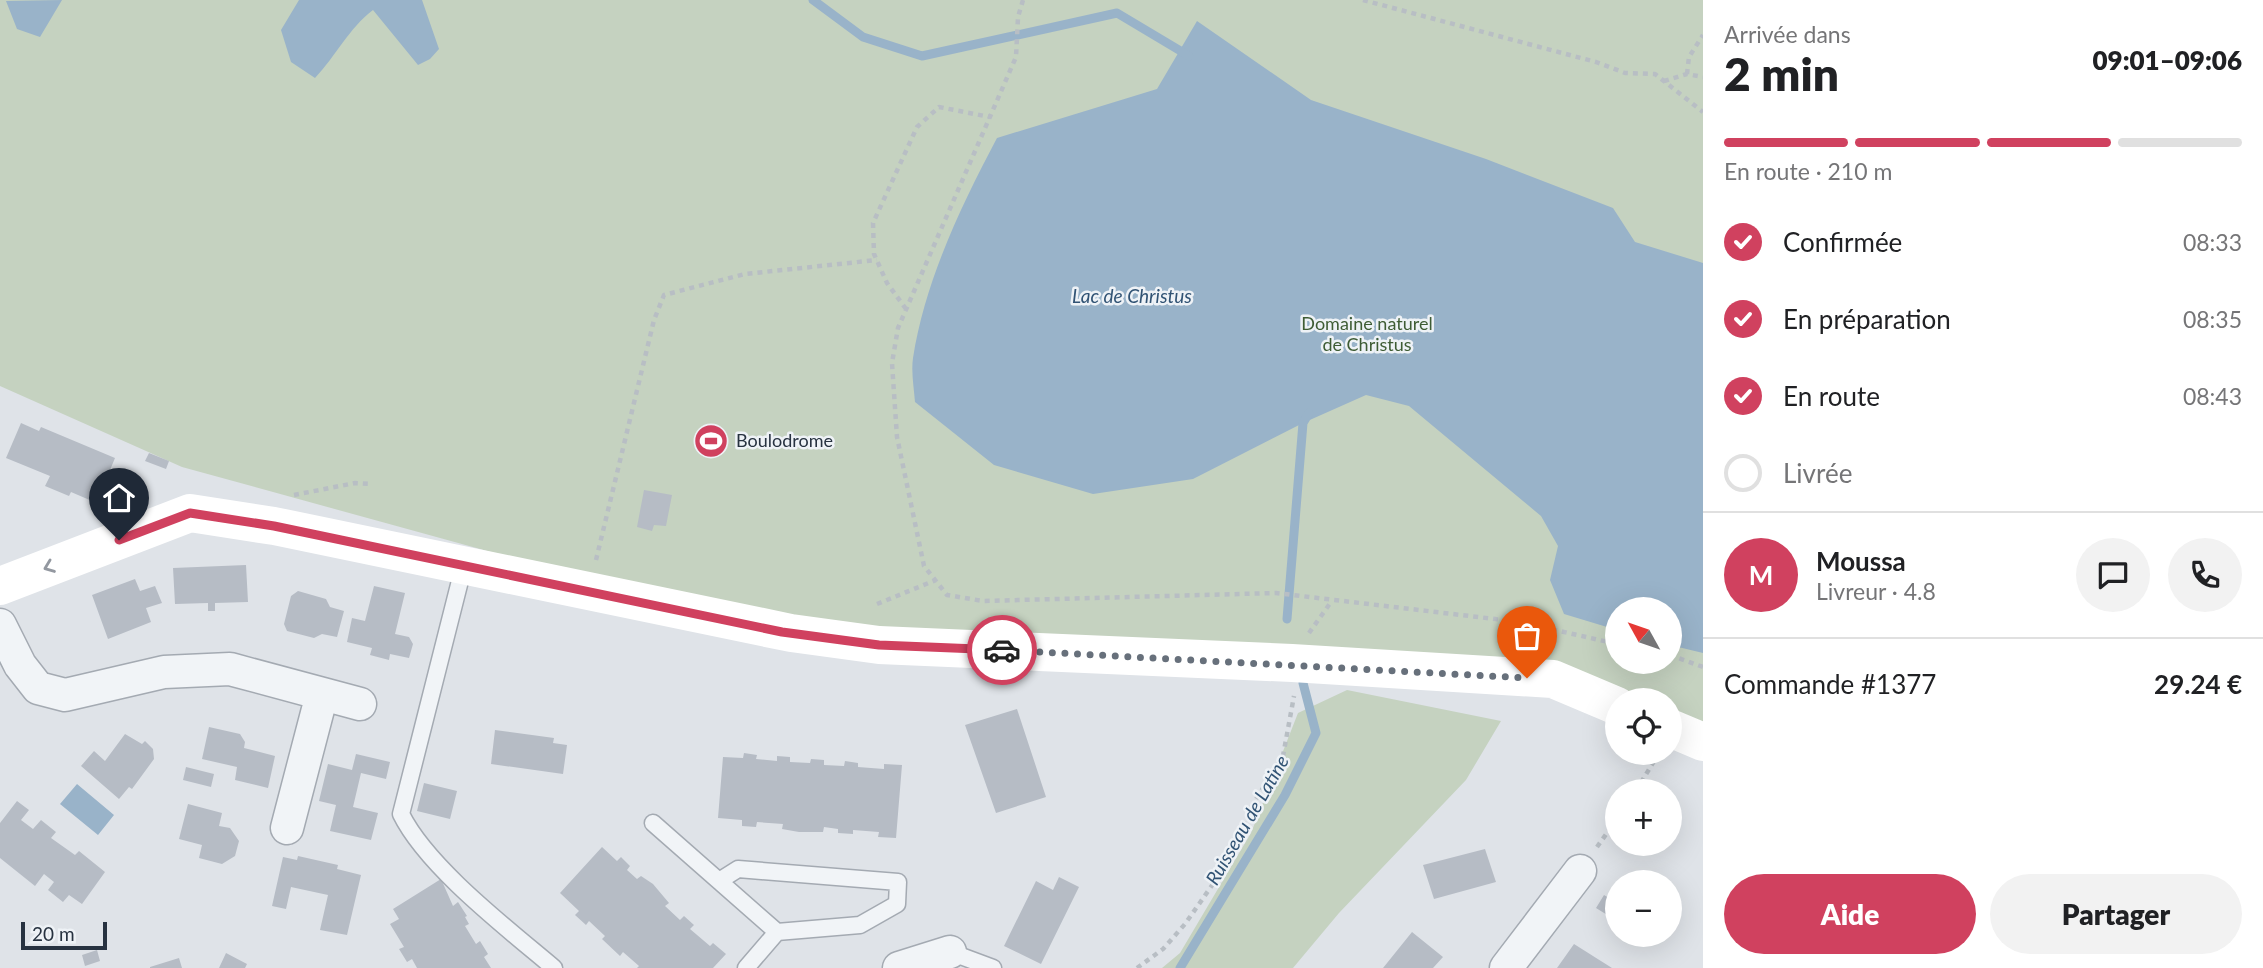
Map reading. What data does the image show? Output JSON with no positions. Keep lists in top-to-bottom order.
{
  "water": ["Lac de Christus", "Ruisseau de Latine"],
  "parks": ["Domaine naturel de Christus"],
  "places": {
    "sports": ["Boulodrome"]
  },
  "scale_bar": "20 m",
  "north": "top left",
  "page": {
    "heading": ["2 min", "Arrivée dans", "09:01–09:06"],
    "panel": [
      "Moussa",
      "Livreur · 4.8",
      "Commande #1377",
      "29.24 €"
    ],
    "bar": "En route · 210 m",
    "list": [
      ["Confirmée", "08:33"],
      ["En préparation", "08:35"],
      ["En route", "08:43"],
      "Livrée"
    ],
    "round": "M",
    "map_buttons": ["+", "−"],
    "buttons": ["Aide", "Partager"],
    "scale": "20 m"
  }
}
